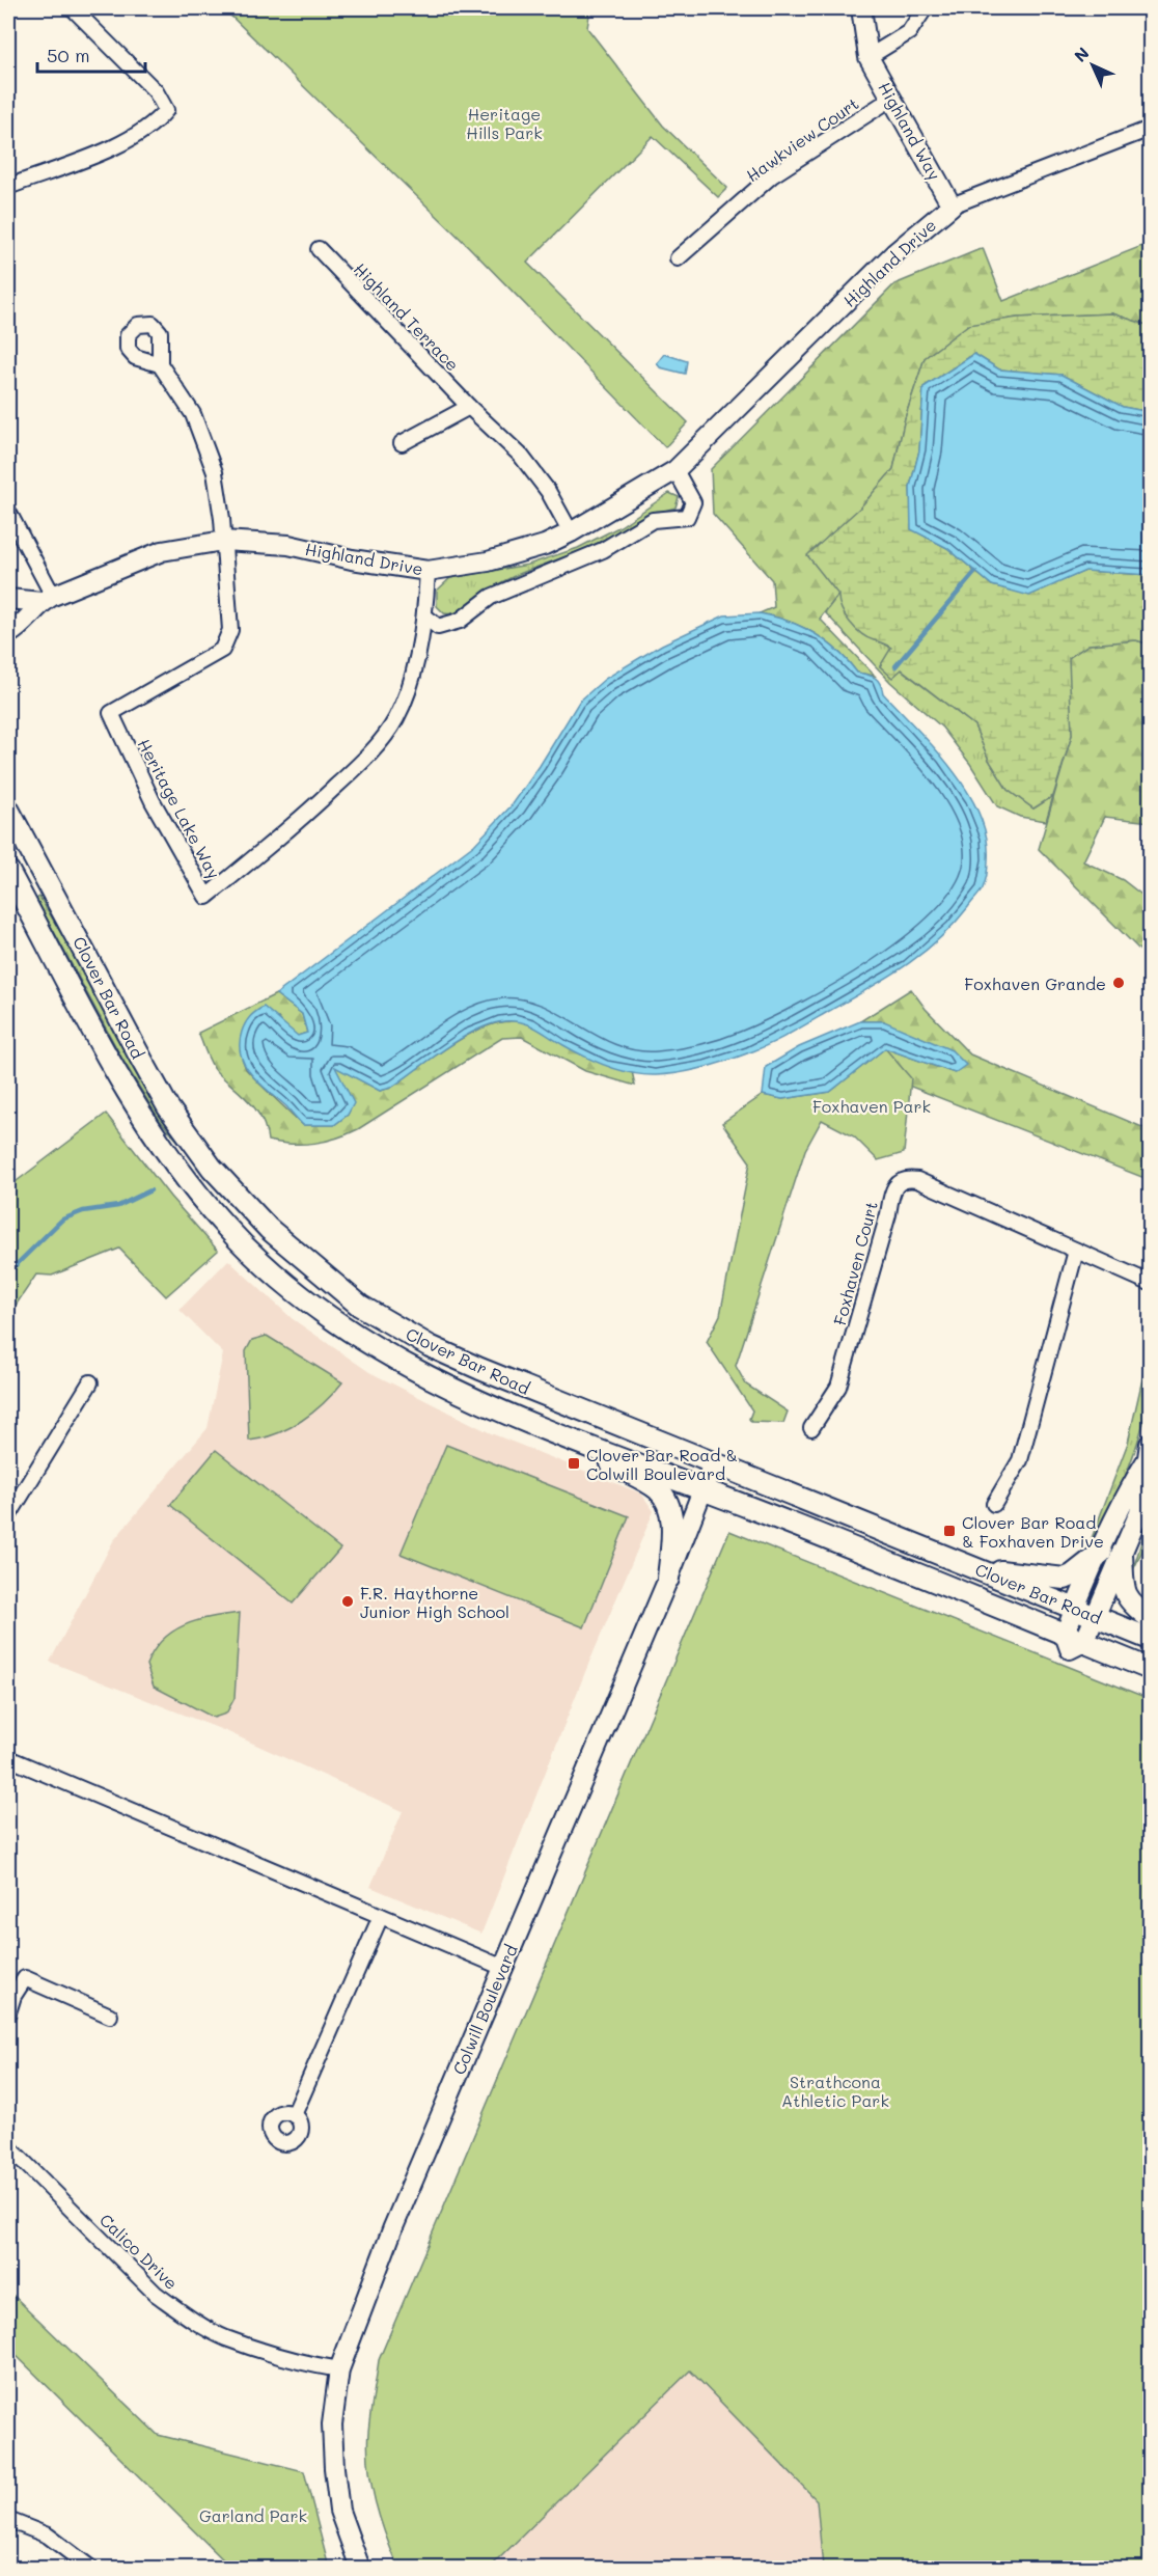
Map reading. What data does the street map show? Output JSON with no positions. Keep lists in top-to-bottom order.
{
  "streets": {
    "main road": ["Clover Bar Road"],
    "street": [
      "Highland Way",
      "Hawkview Court",
      "Highland Drive",
      "Highland Terrace",
      "Heritage Lake Way",
      "Foxhaven Court",
      "Colwill Boulevard",
      "Calico Drive"
    ]
  },
  "crossings": [
    ["Highland Way", "Hawkview Court"],
    ["Highland Way", "Highland Drive"],
    ["Highland Drive", "Highland Terrace"],
    ["Highland Drive", "Heritage Lake Way"],
    ["Clover Bar Road", "Colwill Boulevard"],
    ["Colwill Boulevard", "Calico Drive"]
  ],
  "parks": [
    "Heritage Hills Park",
    "Foxhaven Park",
    "Strathcona Athletic Park",
    "Garland Park"
  ],
  "places": {
    "other": ["Foxhaven Grande", "F.R. Haythorne Junior High School"],
    "transit": ["Clover Bar Road & Colwill Boulevard", "Clover Bar Road & Foxhaven Drive"]
  },
  "scale_bar": "50 m",
  "north": "top left"
}
